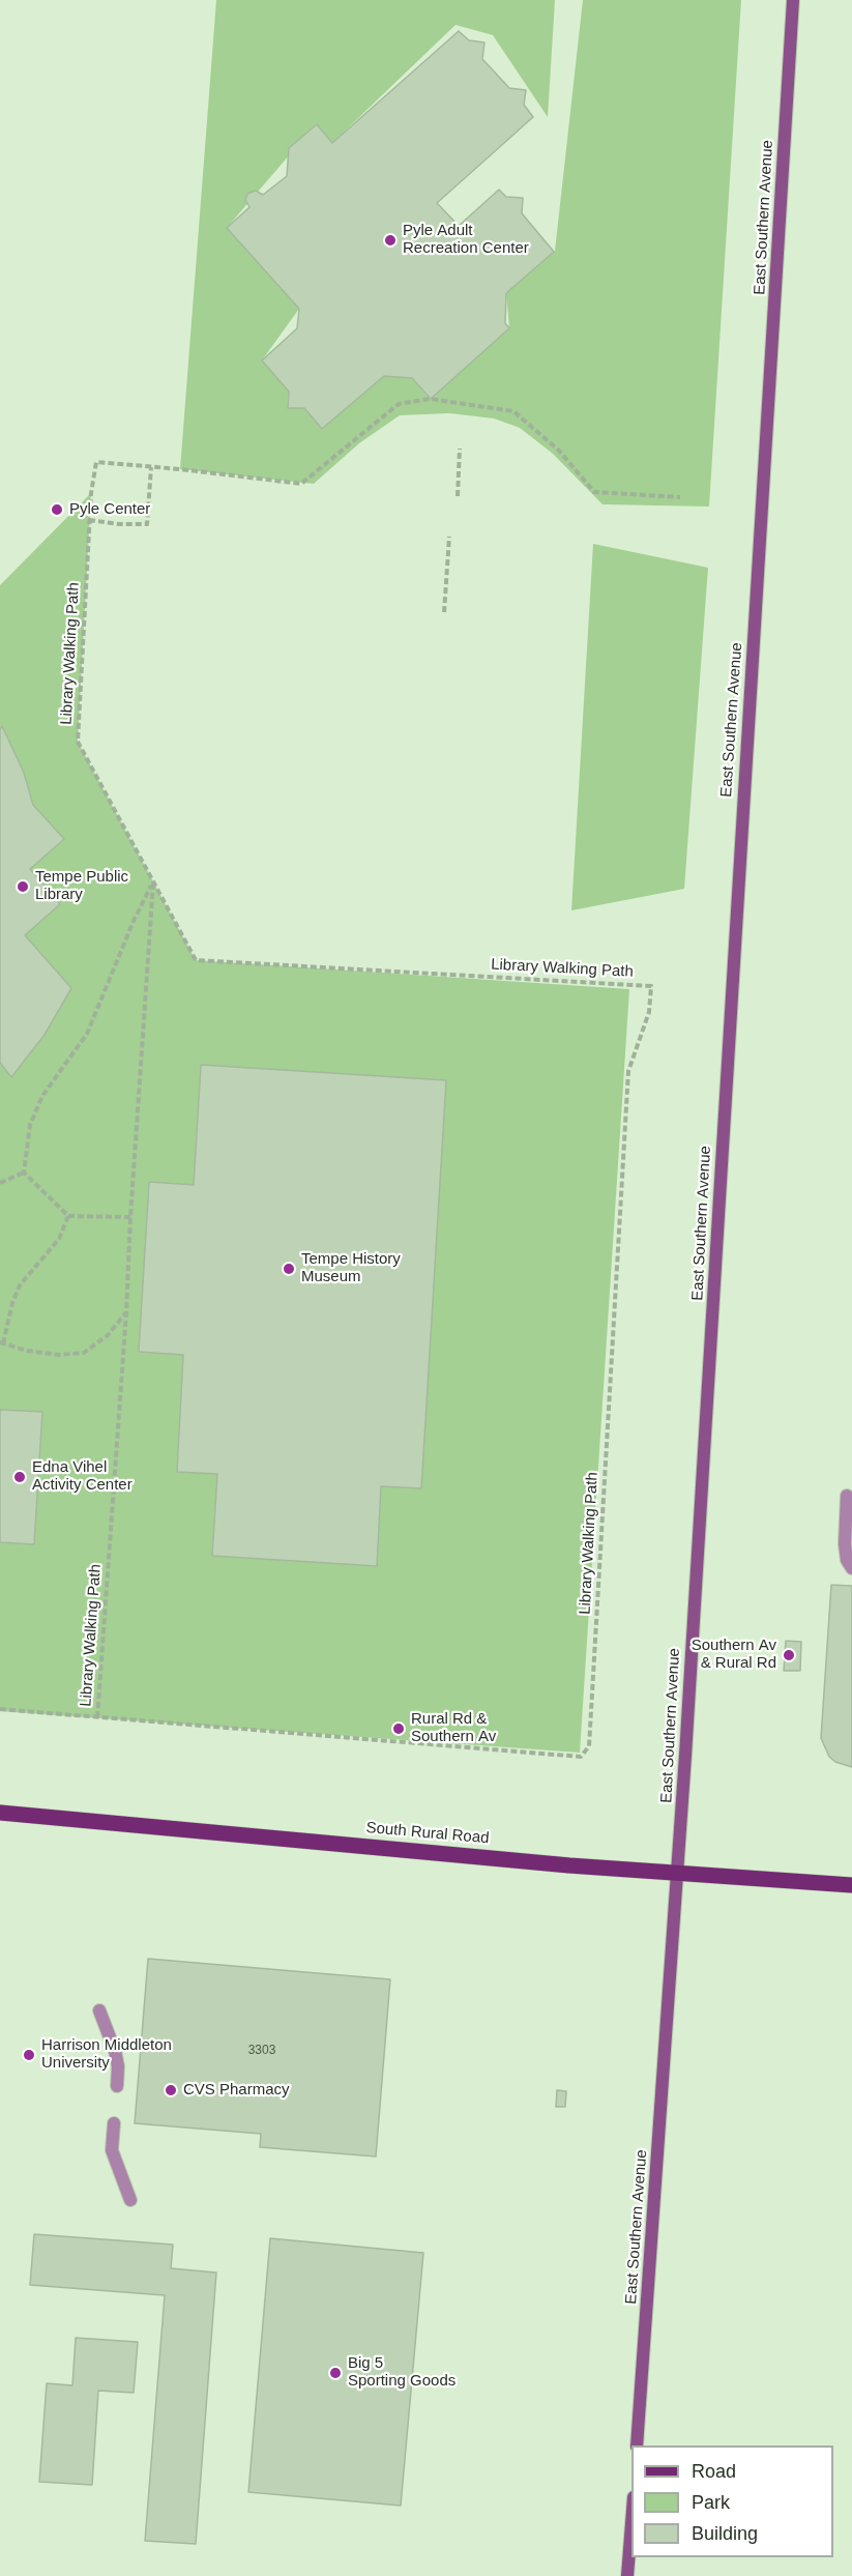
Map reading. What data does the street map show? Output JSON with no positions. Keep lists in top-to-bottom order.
{
  "streets": {
    "main road": ["East Southern Avenue", "South Rural Road"],
    "path": ["Library Walking Path"]
  },
  "crossings": [
    ["East Southern Avenue", "South Rural Road"]
  ],
  "places": [
    "Pyle Adult Recreation Center",
    "Pyle Center",
    "Tempe Public Library",
    "Tempe History Museum",
    "Edna Vihel Activity Center",
    "Southern Av & Rural Rd",
    "Rural Rd & Southern Av",
    "Harrison Middleton University",
    "CVS Pharmacy",
    "Big 5 Sporting Goods"
  ],
  "house_numbers": ["3303"],
  "legend": ["Road", "Park", "Building"]
}
